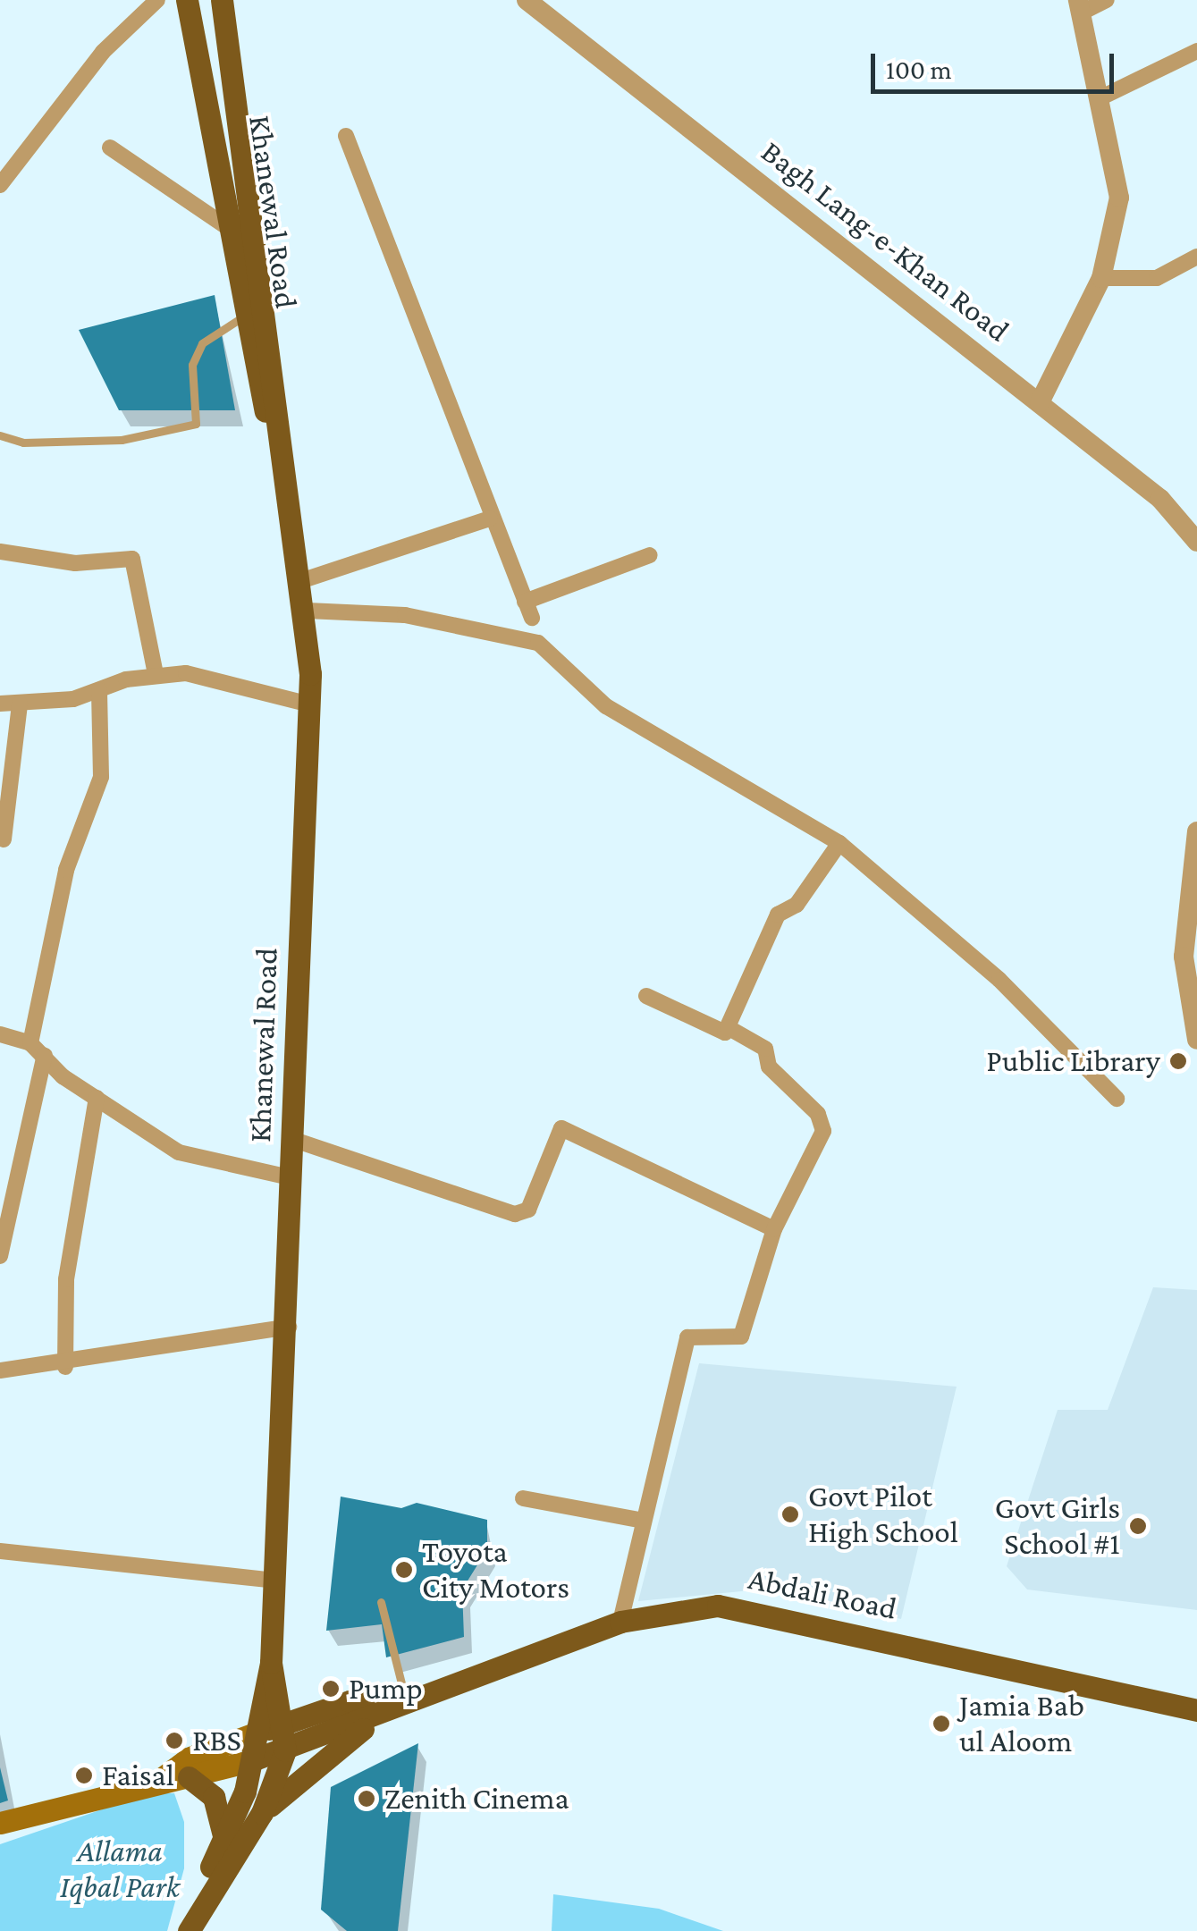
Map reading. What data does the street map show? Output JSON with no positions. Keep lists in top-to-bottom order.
{
  "streets": {
    "main road": ["Khanewal Road", "Abdali Road"],
    "street": ["Bagh Lang-e-Khan Road"]
  },
  "crossings": [
    ["Khanewal Road", "Abdali Road"]
  ],
  "parks": ["Allama Iqbal Park"],
  "places": [
    "Public Library",
    "Govt Pilot High School",
    "Govt Girls School #1",
    "Toyota City Motors",
    "Pump",
    "Jamia Bab ul Aloom",
    "RBS",
    "Faisal",
    "Zenith Cinema"
  ],
  "scale_bar": "100 m"
}
